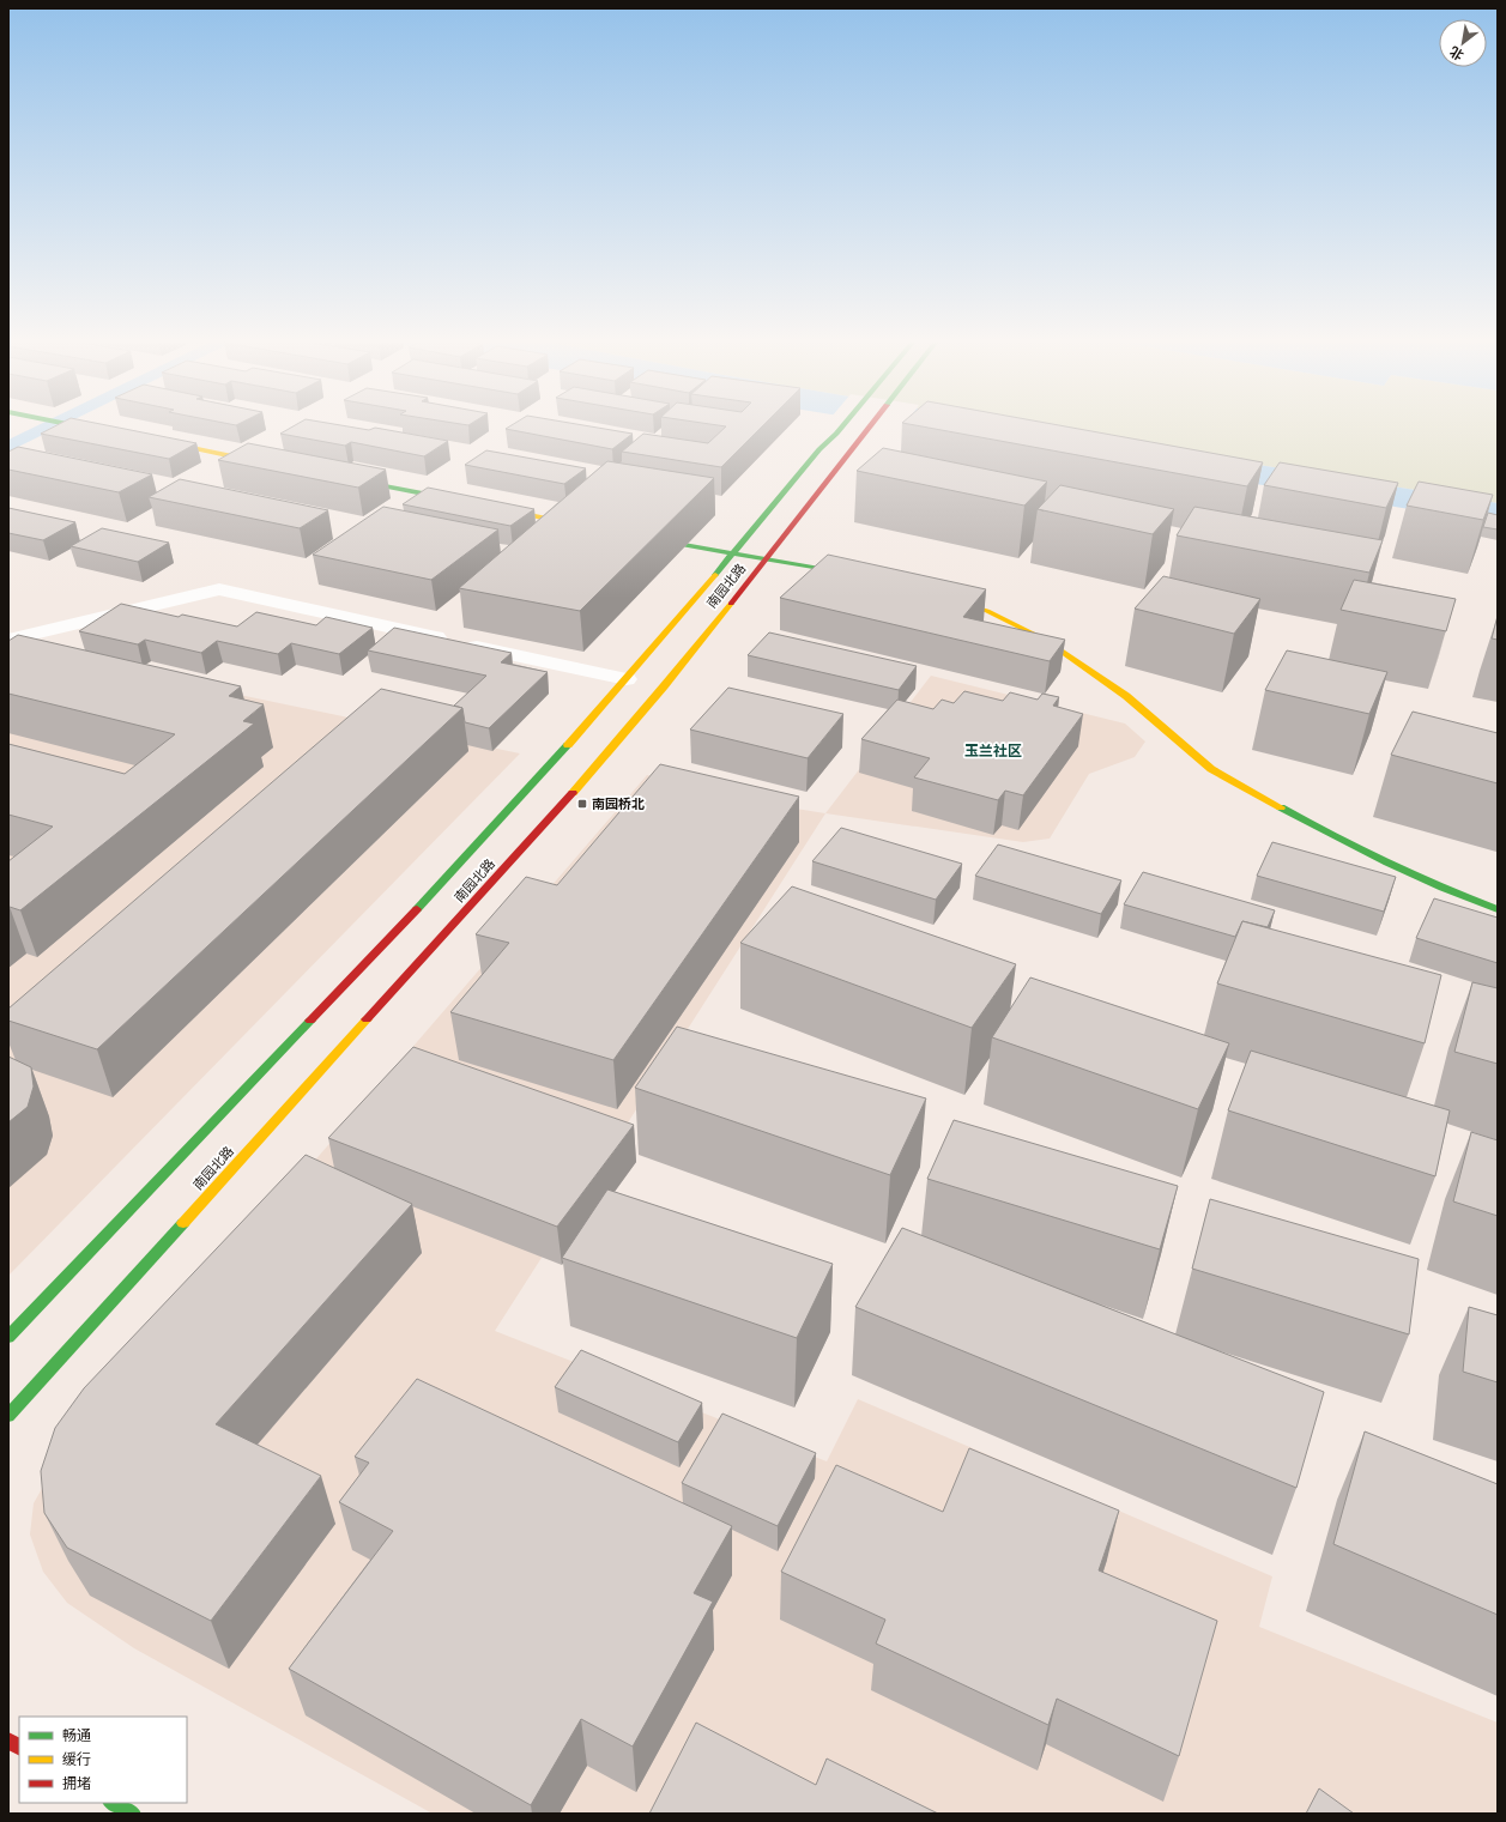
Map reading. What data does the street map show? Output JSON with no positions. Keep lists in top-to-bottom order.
{
  "streets": {
    "main road": ["南园北路"]
  },
  "districts": ["玉兰社区"],
  "places": {
    "transit": ["南园桥北"]
  },
  "legend": ["畅通", "缓行", "拥堵"],
  "north": "bottom left"
}
